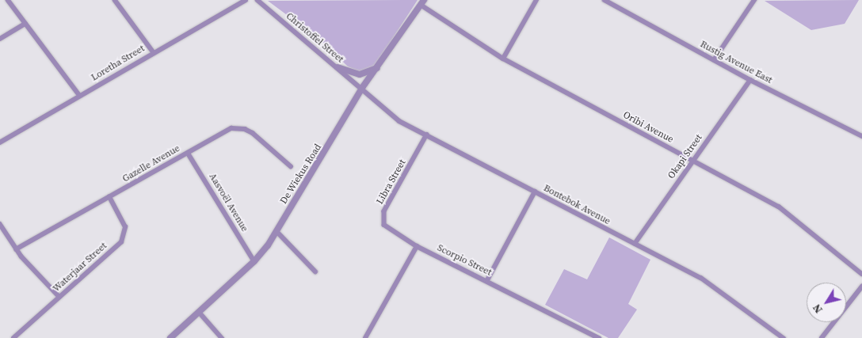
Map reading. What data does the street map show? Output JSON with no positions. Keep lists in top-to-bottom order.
{
  "streets": {
    "street": [
      "Christoffel Street",
      "Rustig Avenue East",
      "Loretha Street",
      "Oribi Avenue",
      "Okapi Street",
      "Gazelle Avenue",
      "De Wiekus Road",
      "Libra Street",
      "Aasvoël Avenue",
      "Bontebok Avenue",
      "Scorpio Street",
      "Waterjaar Street"
    ]
  },
  "crossings": [
    ["Christoffel Street", "De Wiekus Road"],
    ["Christoffel Street", "Bontebok Avenue"],
    ["Rustig Avenue East", "Okapi Street"],
    ["Oribi Avenue", "Okapi Street"],
    ["Oribi Avenue", "De Wiekus Road"],
    ["Okapi Street", "Bontebok Avenue"],
    ["Gazelle Avenue", "Aasvoël Avenue"],
    ["Gazelle Avenue", "Waterjaar Street"],
    ["De Wiekus Road", "Aasvoël Avenue"],
    ["De Wiekus Road", "Bontebok Avenue"],
    ["Libra Street", "Bontebok Avenue"],
    ["Libra Street", "Scorpio Street"]
  ],
  "north": "bottom left"
}
